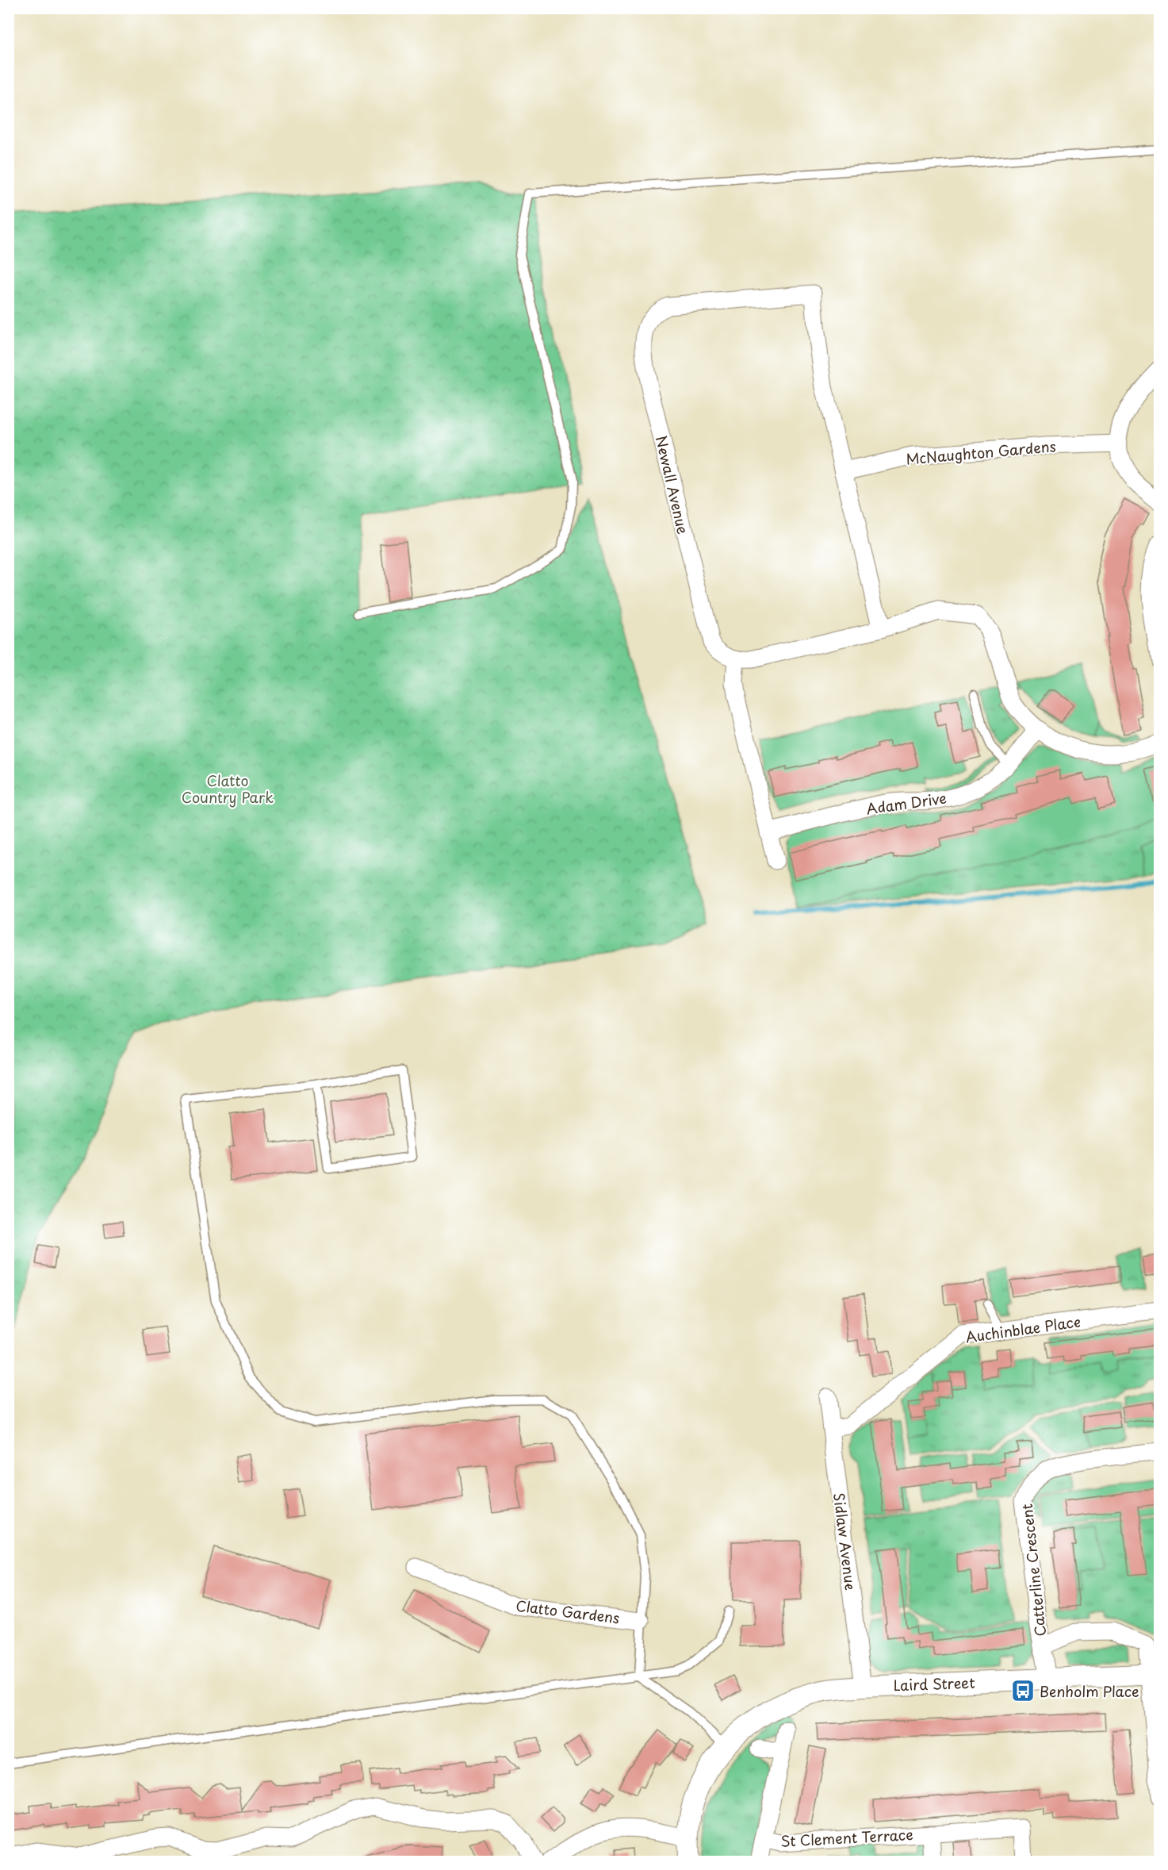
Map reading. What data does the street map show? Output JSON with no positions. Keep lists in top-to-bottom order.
{
  "streets": {
    "street": [
      "McNaughton Gardens",
      "Newall Avenue",
      "Adam Drive",
      "Auchinblae Place",
      "Sidlaw Avenue",
      "Catterline Crescent",
      "Clatto Gardens",
      "Laird Street",
      "St Clement Terrace"
    ]
  },
  "crossings": [
    ["McNaughton Gardens", "Newall Avenue"],
    ["Auchinblae Place", "Sidlaw Avenue"],
    ["Sidlaw Avenue", "Laird Street"],
    ["Catterline Crescent", "Laird Street"]
  ],
  "parks": ["Clatto Country Park"],
  "places": {
    "bus stop": ["Benholm Place"]
  }
}
